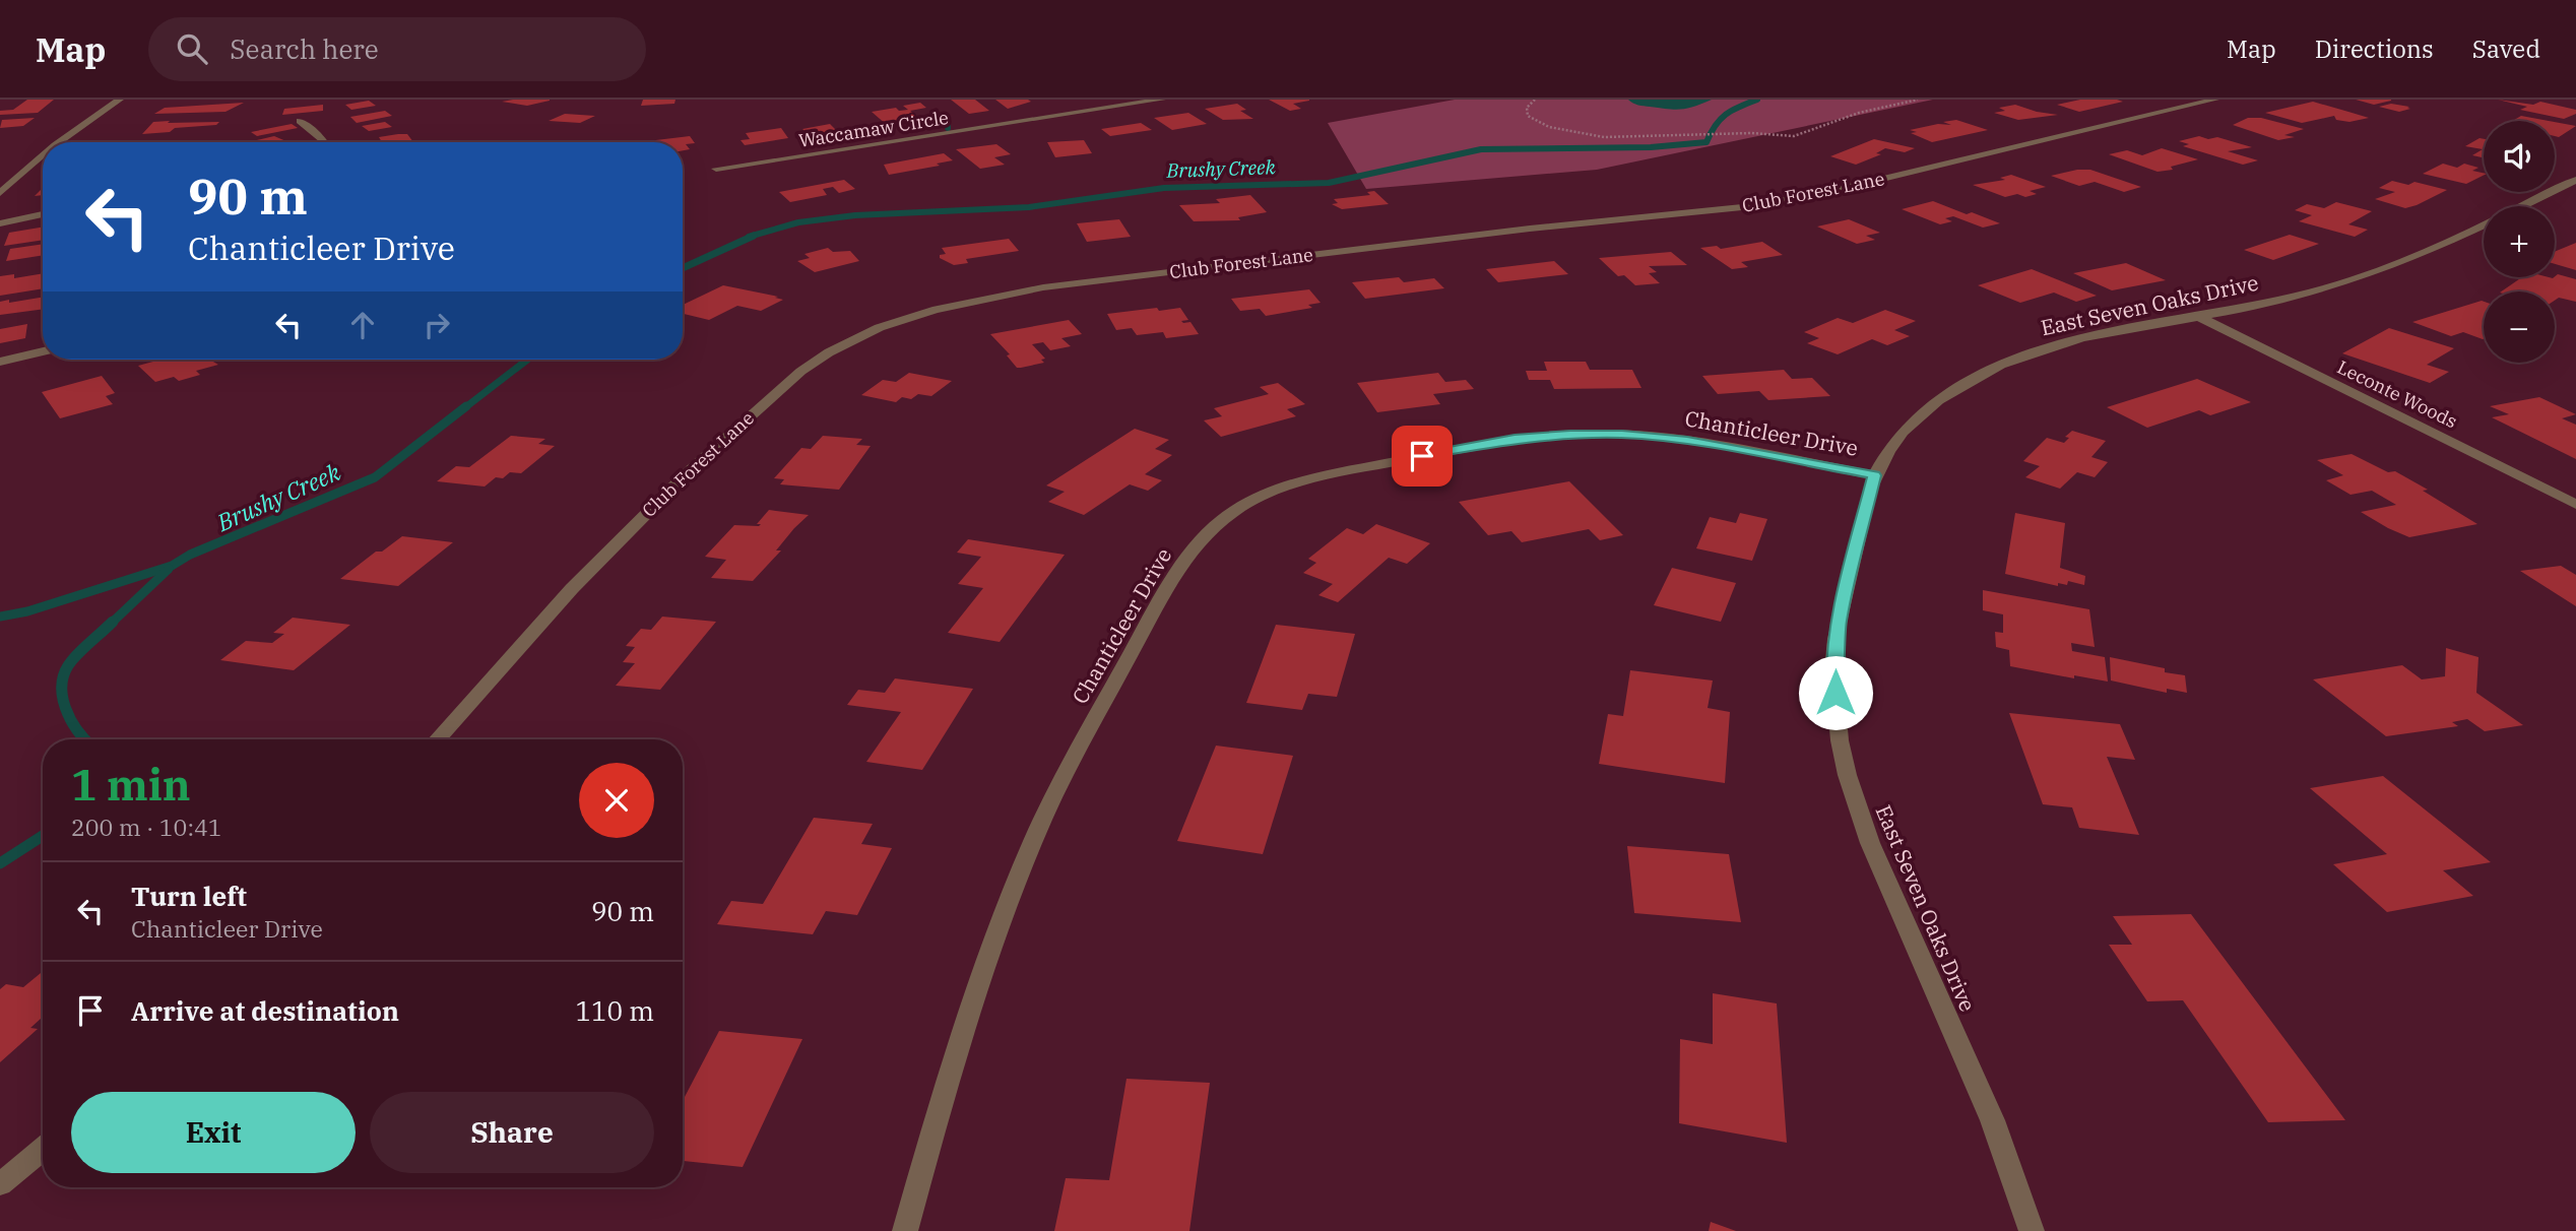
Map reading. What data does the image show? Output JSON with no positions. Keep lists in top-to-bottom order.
{
  "streets": {
    "street": [
      "Waccamaw Circle",
      "Club Forest Lane",
      "East Seven Oaks Drive",
      "Leconte Woods",
      "Chanticleer Drive"
    ]
  },
  "crossings": [
    ["East Seven Oaks Drive", "Leconte Woods"],
    ["East Seven Oaks Drive", "Chanticleer Drive"]
  ],
  "water": ["Brushy Creek"],
  "page": {
    "header": "Map",
    "search": "Search here",
    "nav": ["Map", "Directions", "Saved"],
    "map_buttons": ["+", "−"],
    "turn": ["90 m", "Chanticleer Drive"],
    "heading": ["1 min", "200 m · 10:41"],
    "list": [
      {
        "name": "Turn left",
        "note": "Chanticleer Drive",
        "value": "90 m"
      },
      {
        "name": "Arrive at destination",
        "value": "110 m"
      }
    ],
    "buttons": ["Exit", "Share"]
  }
}
